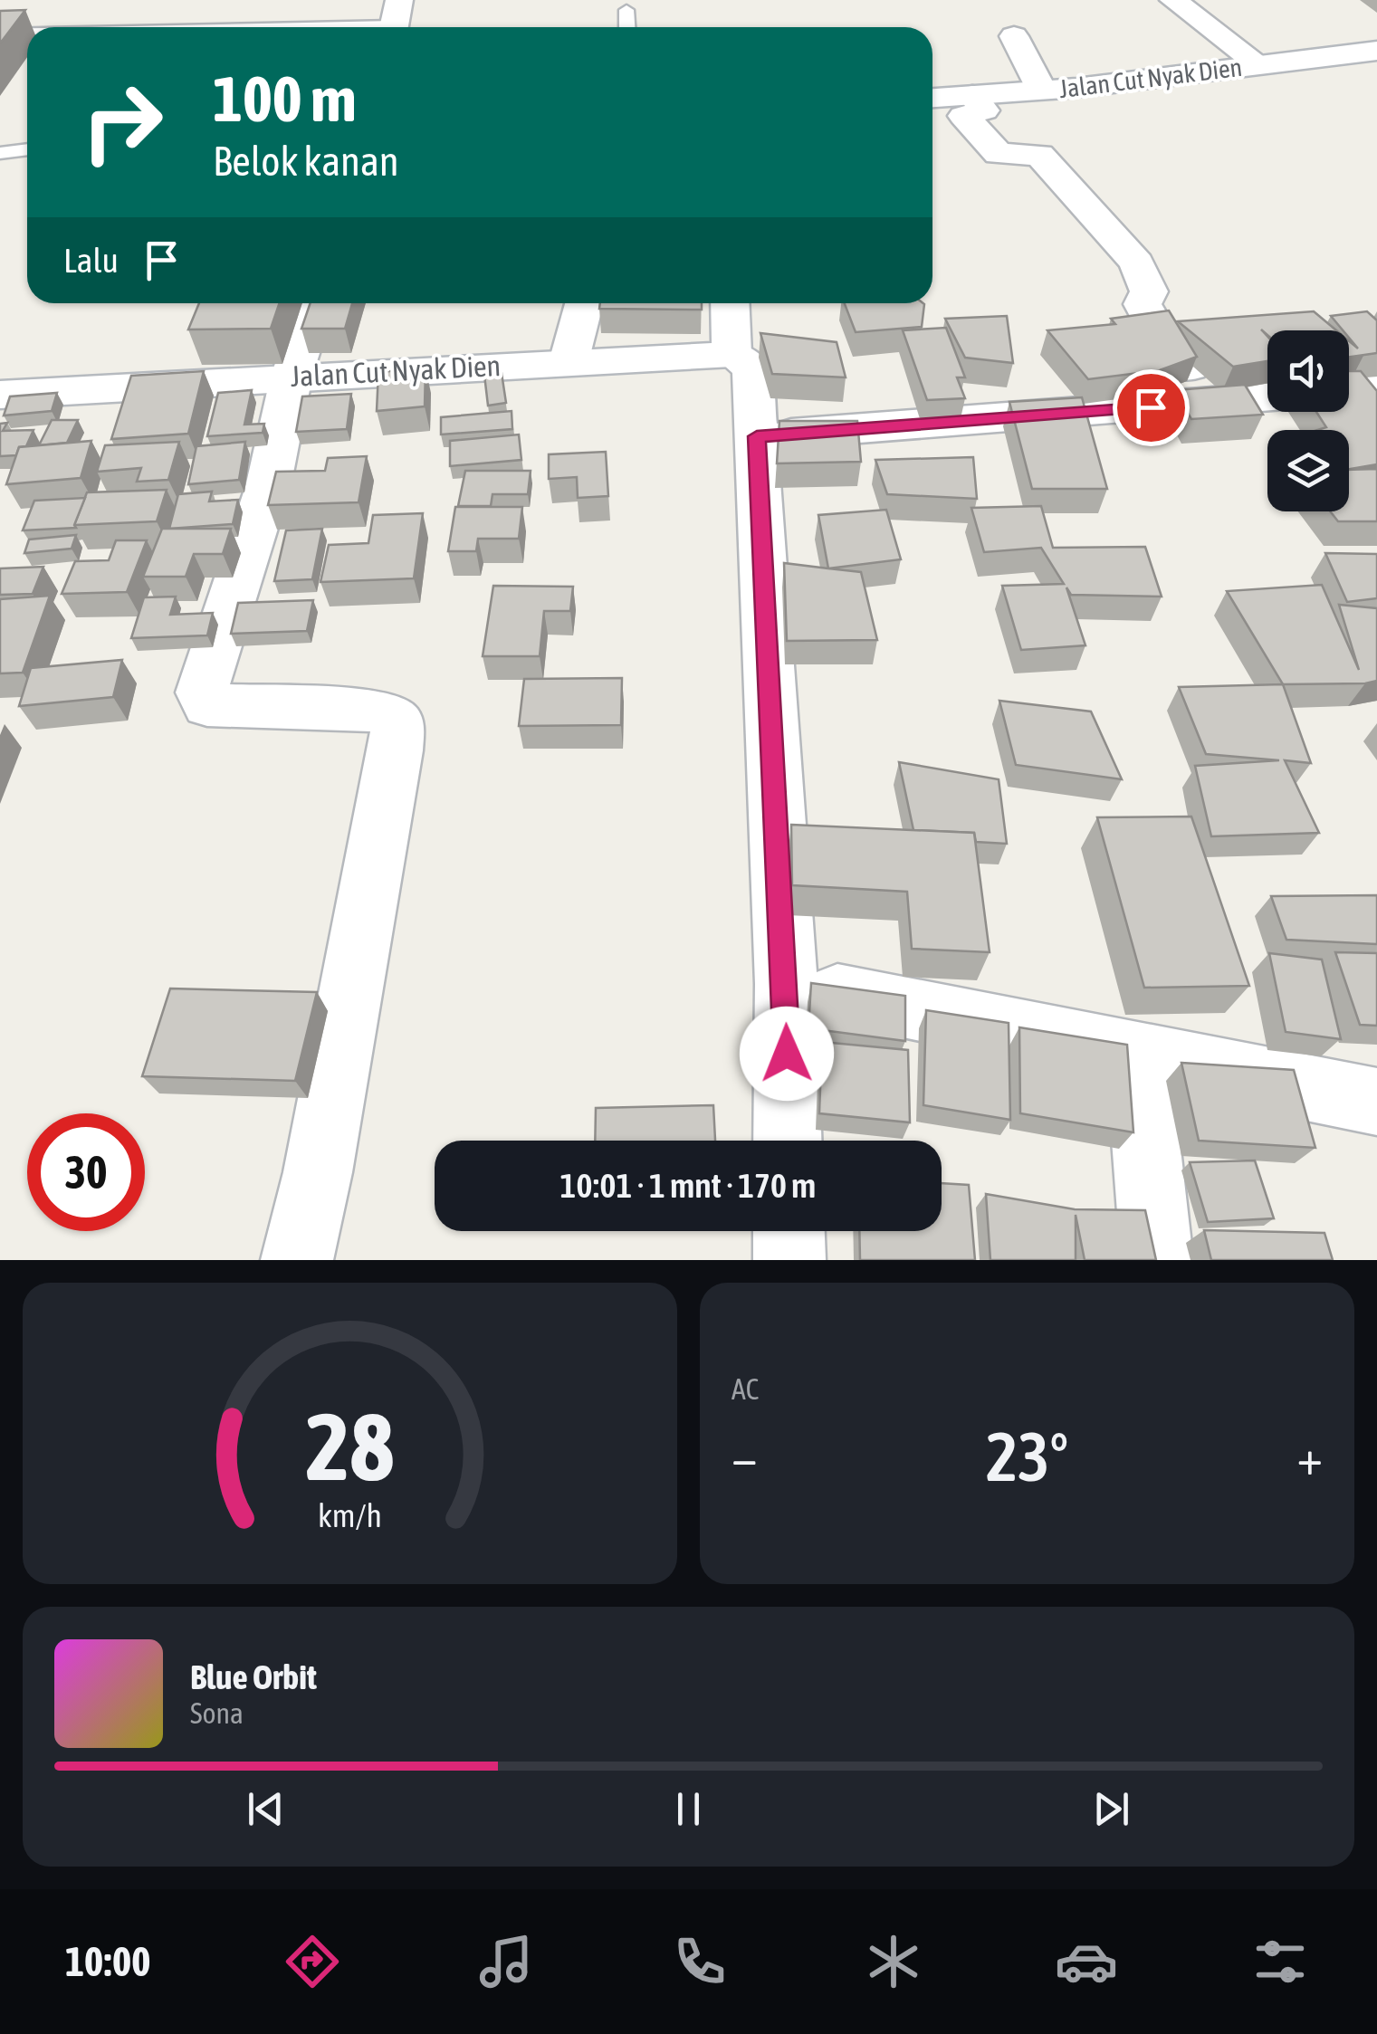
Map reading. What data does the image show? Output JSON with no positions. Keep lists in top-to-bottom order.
{
  "streets": {
    "street": ["Jalan Cut Nyak Dien"]
  },
  "page": {
    "turn": ["100 m", "Belok kanan"],
    "then": "Lalu",
    "limit": "30",
    "trip": "10:01 · 1 mnt · 170 m",
    "tile": "AC",
    "heat": ["−", "23°", "+"],
    "song": ["Blue Orbit", "Sona"],
    "tabs": "10:00",
    "gauge": ["28", "km/h"]
  }
}
